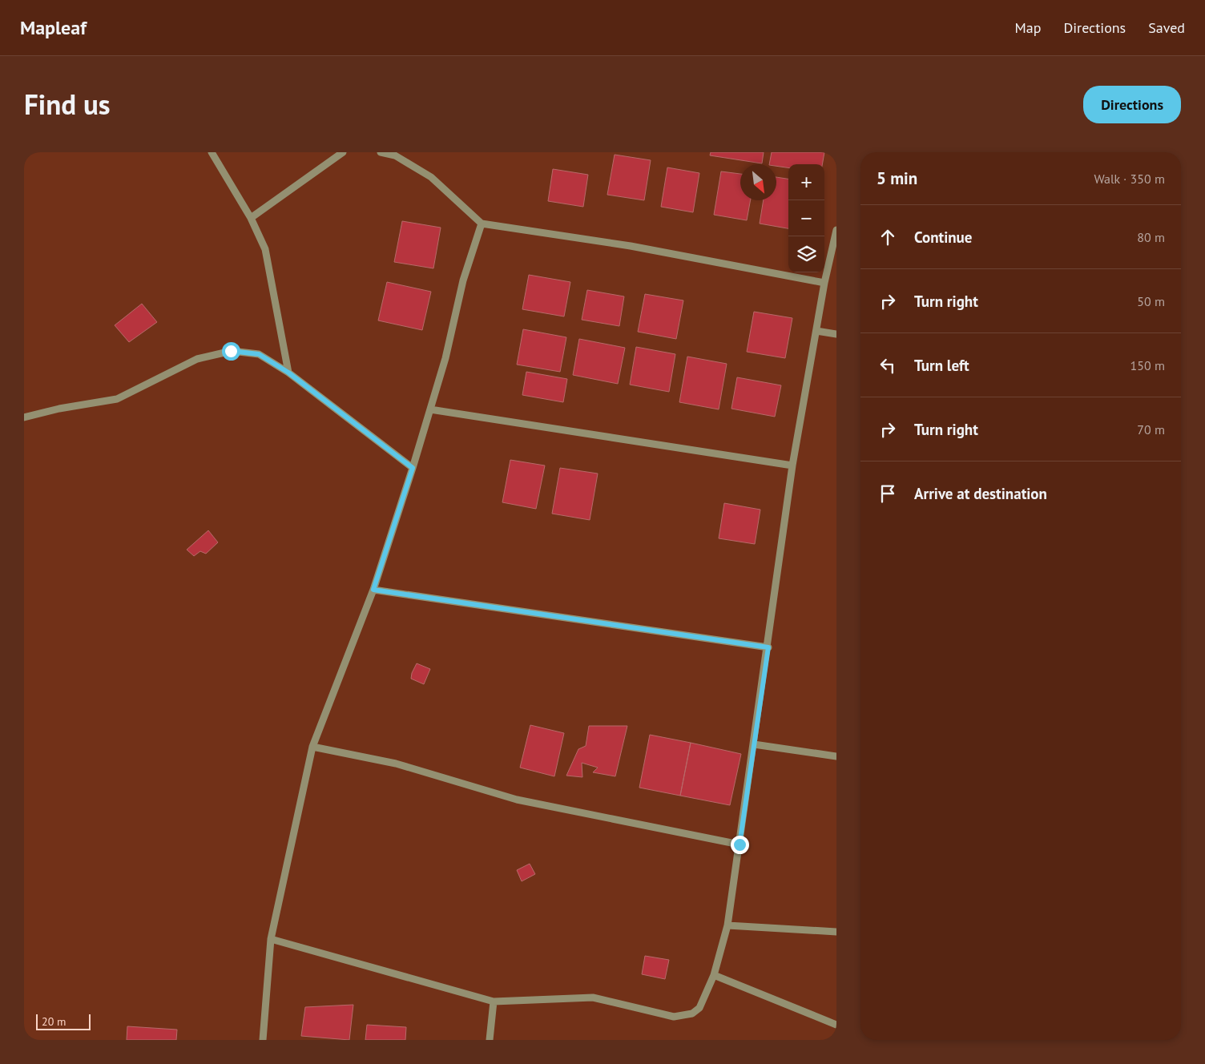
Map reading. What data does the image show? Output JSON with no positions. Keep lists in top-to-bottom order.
{
  "scale_bar": "20 m",
  "north": "bottom right",
  "page": {
    "header": "Mapleaf",
    "nav": ["Map", "Directions", "Saved"],
    "title": "Find us",
    "buttons": "Directions",
    "heading": ["5 min", "Walk · 350 m"],
    "map_buttons": ["+", "−"],
    "list": [
      ["Continue", "80 m"],
      ["Turn right", "50 m"],
      ["Turn left", "150 m"],
      ["Turn right", "70 m"],
      "Arrive at destination"
    ],
    "scale": "20 m"
  }
}
